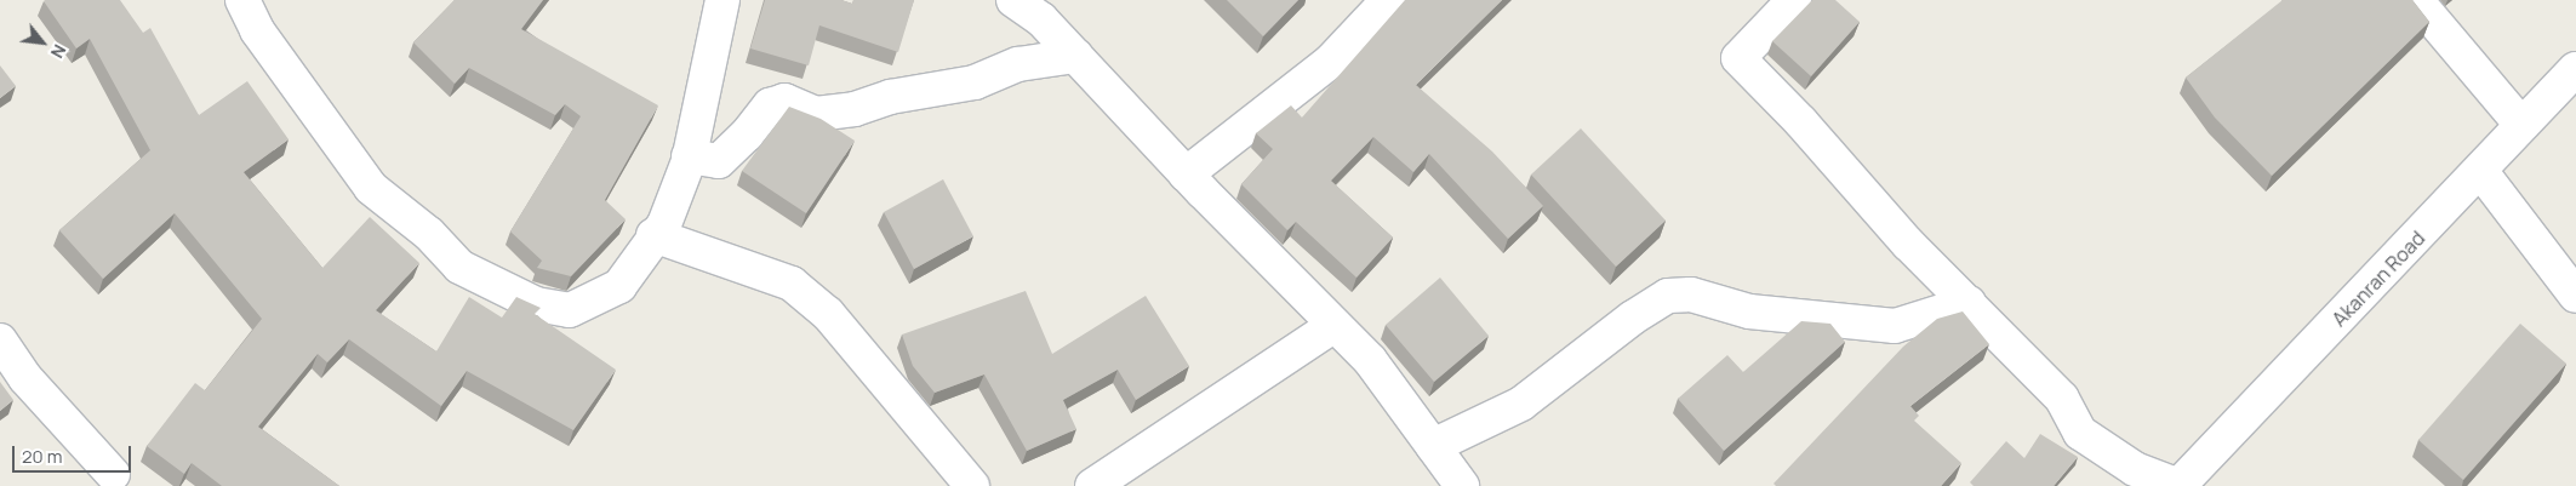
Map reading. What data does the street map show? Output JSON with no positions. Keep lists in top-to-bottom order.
{
  "streets": {
    "street": ["Akanran Road"]
  },
  "scale_bar": "20 m",
  "north": "bottom right"
}
